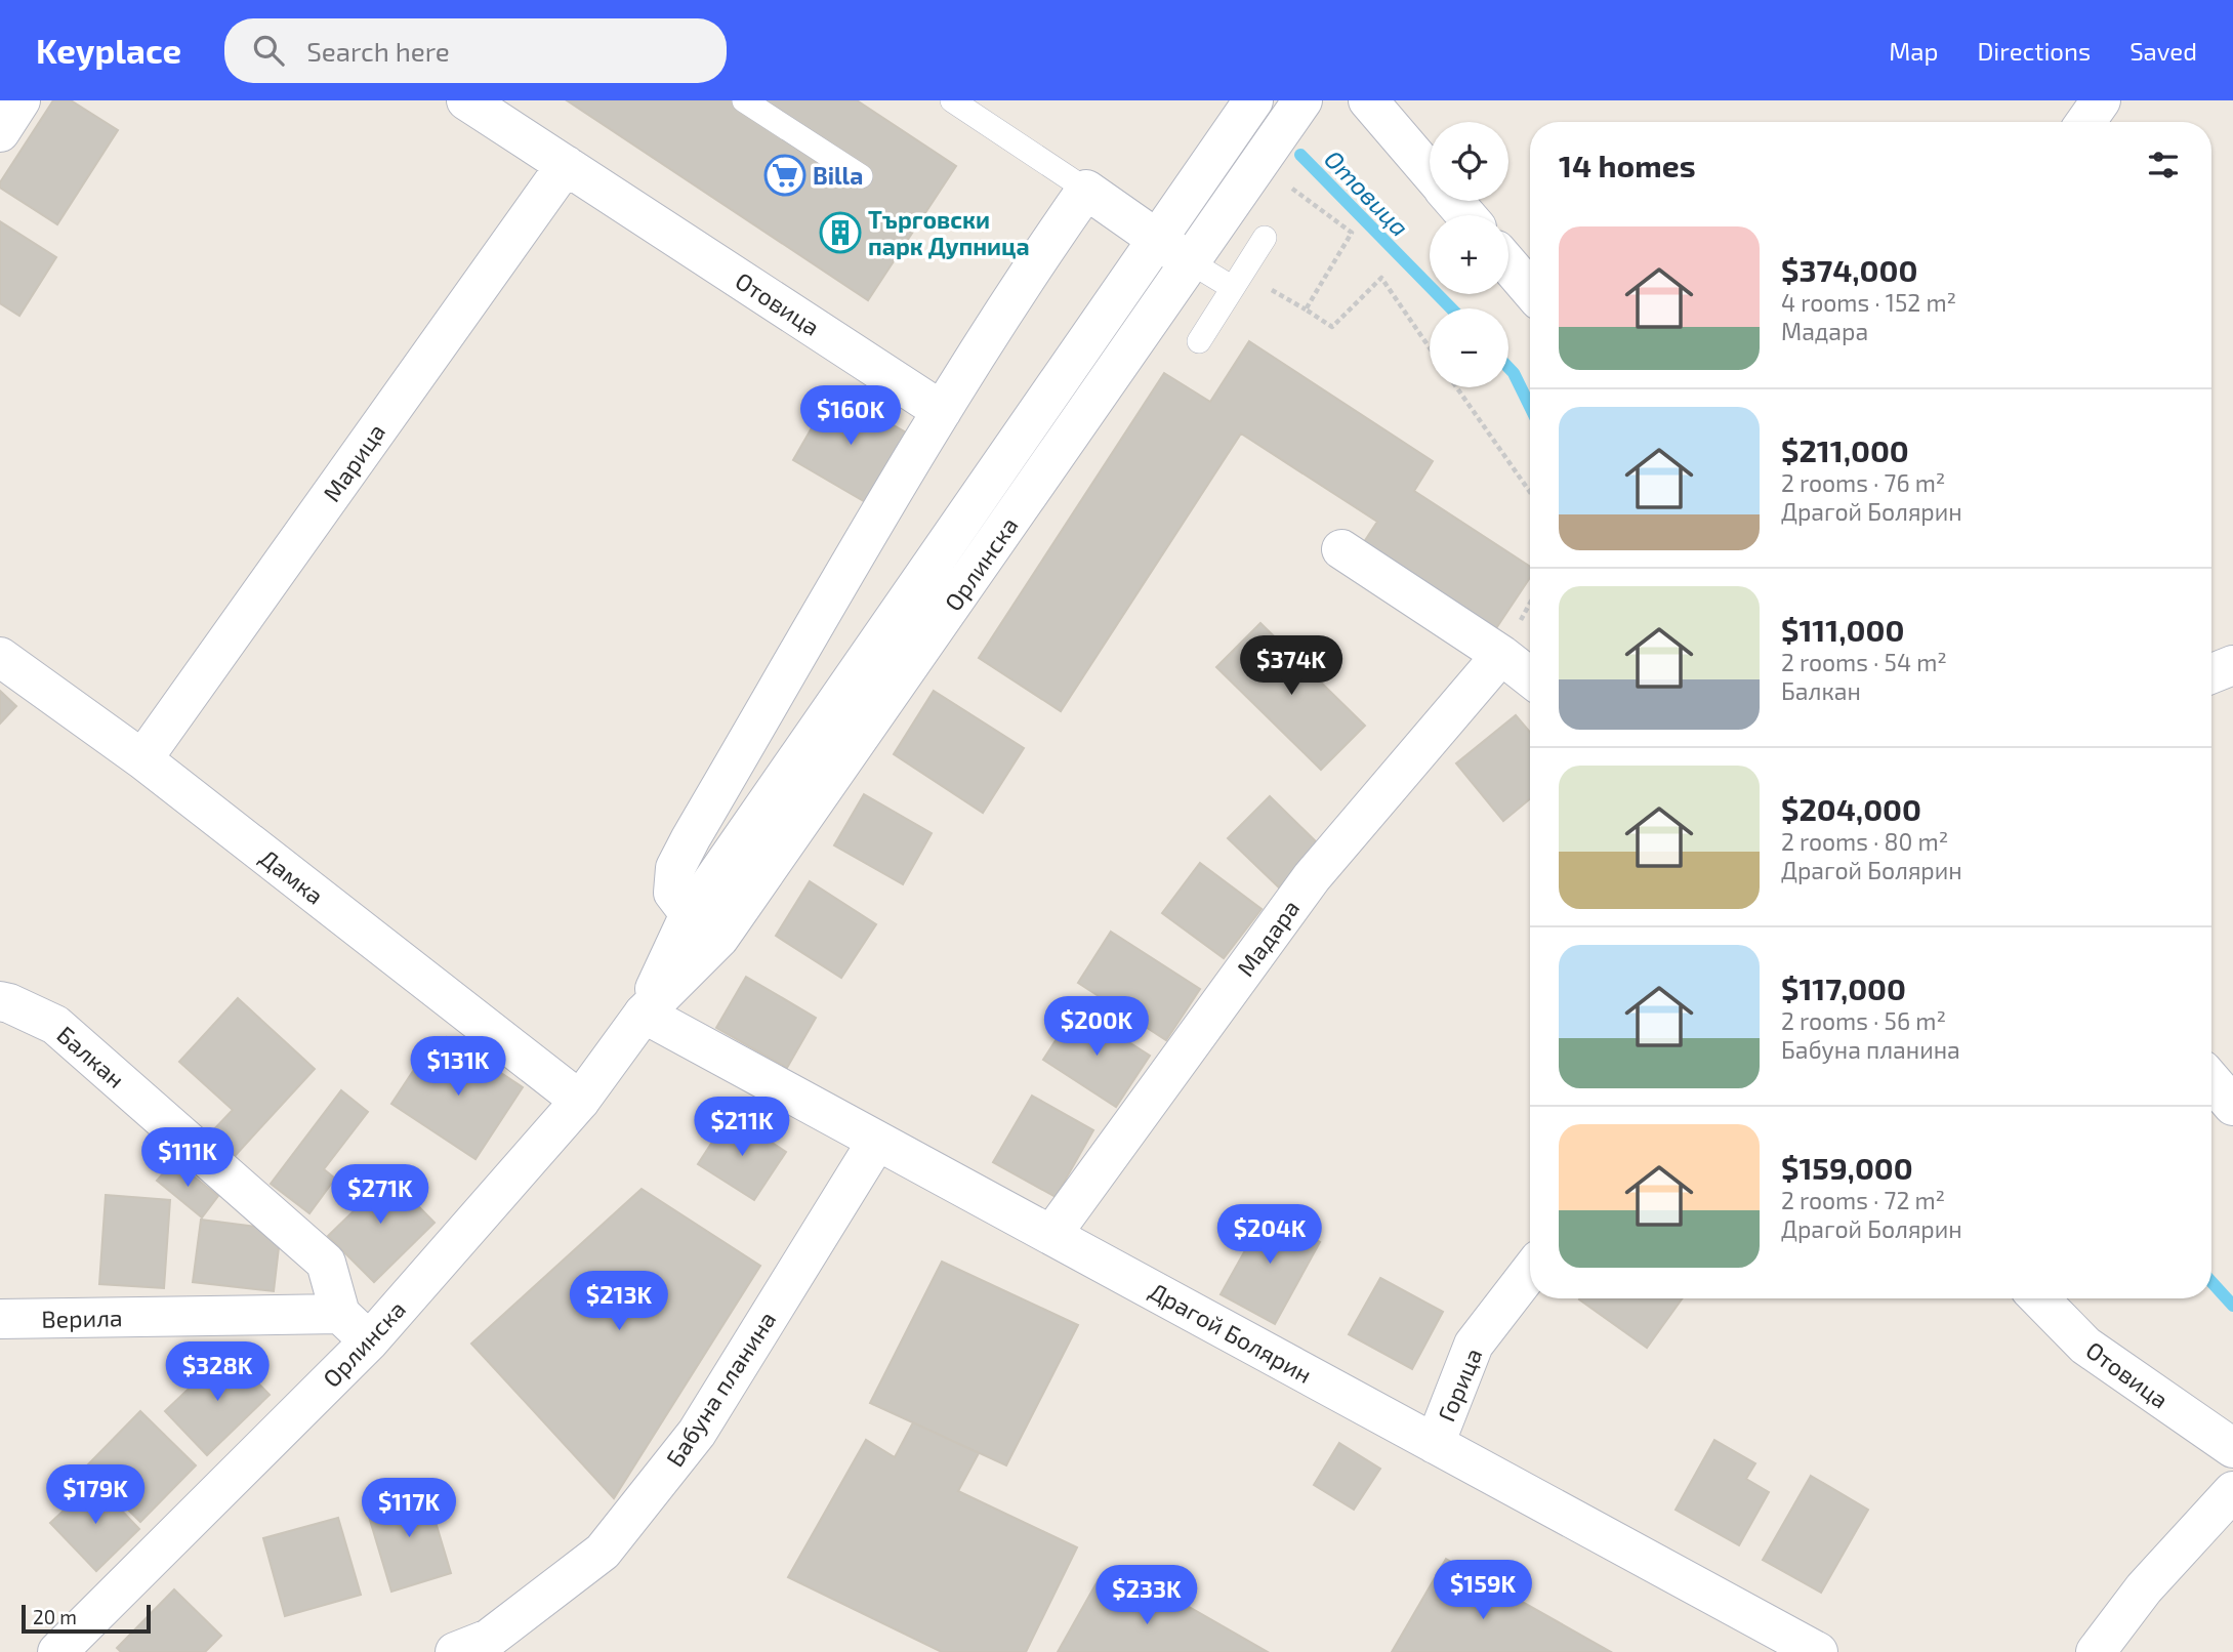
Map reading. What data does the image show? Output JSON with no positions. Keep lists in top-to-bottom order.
{
  "streets": {
    "street": [
      "Отовица",
      "Марица",
      "Орлинска",
      "Дамка",
      "Мадара",
      "Балкан",
      "Верила",
      "Драгой Болярин",
      "Горица",
      "Бабуна планина"
    ]
  },
  "crossings": [
    ["Отовица", "Марица"],
    ["Марица", "Дамка"],
    ["Орлинска", "Дамка"],
    ["Орлинска", "Драгой Болярин"],
    ["Мадара", "Драгой Болярин"],
    ["Балкан", "Верила"],
    ["Драгой Болярин", "Горица"],
    ["Драгой Болярин", "Бабуна планина"]
  ],
  "water": ["Отовица"],
  "places": {
    "supermarket": ["Billa"],
    "building": ["Търговски парк Дупница"]
  },
  "scale_bar": "20 m",
  "page": {
    "header": "Keyplace",
    "search": "Search here",
    "nav": ["Map", "Directions", "Saved"],
    "map_buttons": ["+", "−"],
    "heading": "14 homes",
    "list": [
      {
        "name": "$374,000",
        "note": "4 rooms · 152 m² · Мадара"
      },
      {
        "name": "$211,000",
        "note": "2 rooms · 76 m² · Драгой Болярин"
      },
      {
        "name": "$111,000",
        "note": "2 rooms · 54 m² · Балкан"
      },
      {
        "name": "$204,000",
        "note": "2 rooms · 80 m² · Драгой Болярин"
      },
      {
        "name": "$117,000",
        "note": "2 rooms · 56 m² · Бабуна планина"
      },
      {
        "name": "$159,000",
        "note": "2 rooms · 72 m² · Драгой Болярин"
      }
    ],
    "price": [
      "$160K",
      "$374K",
      "$200K",
      "$131K",
      "$211K",
      "$111K",
      "$271K",
      "$204K",
      "$213K",
      "$328K",
      "$179K",
      "$117K",
      "$159K",
      "$233K"
    ],
    "scale": "20 m"
  }
}
